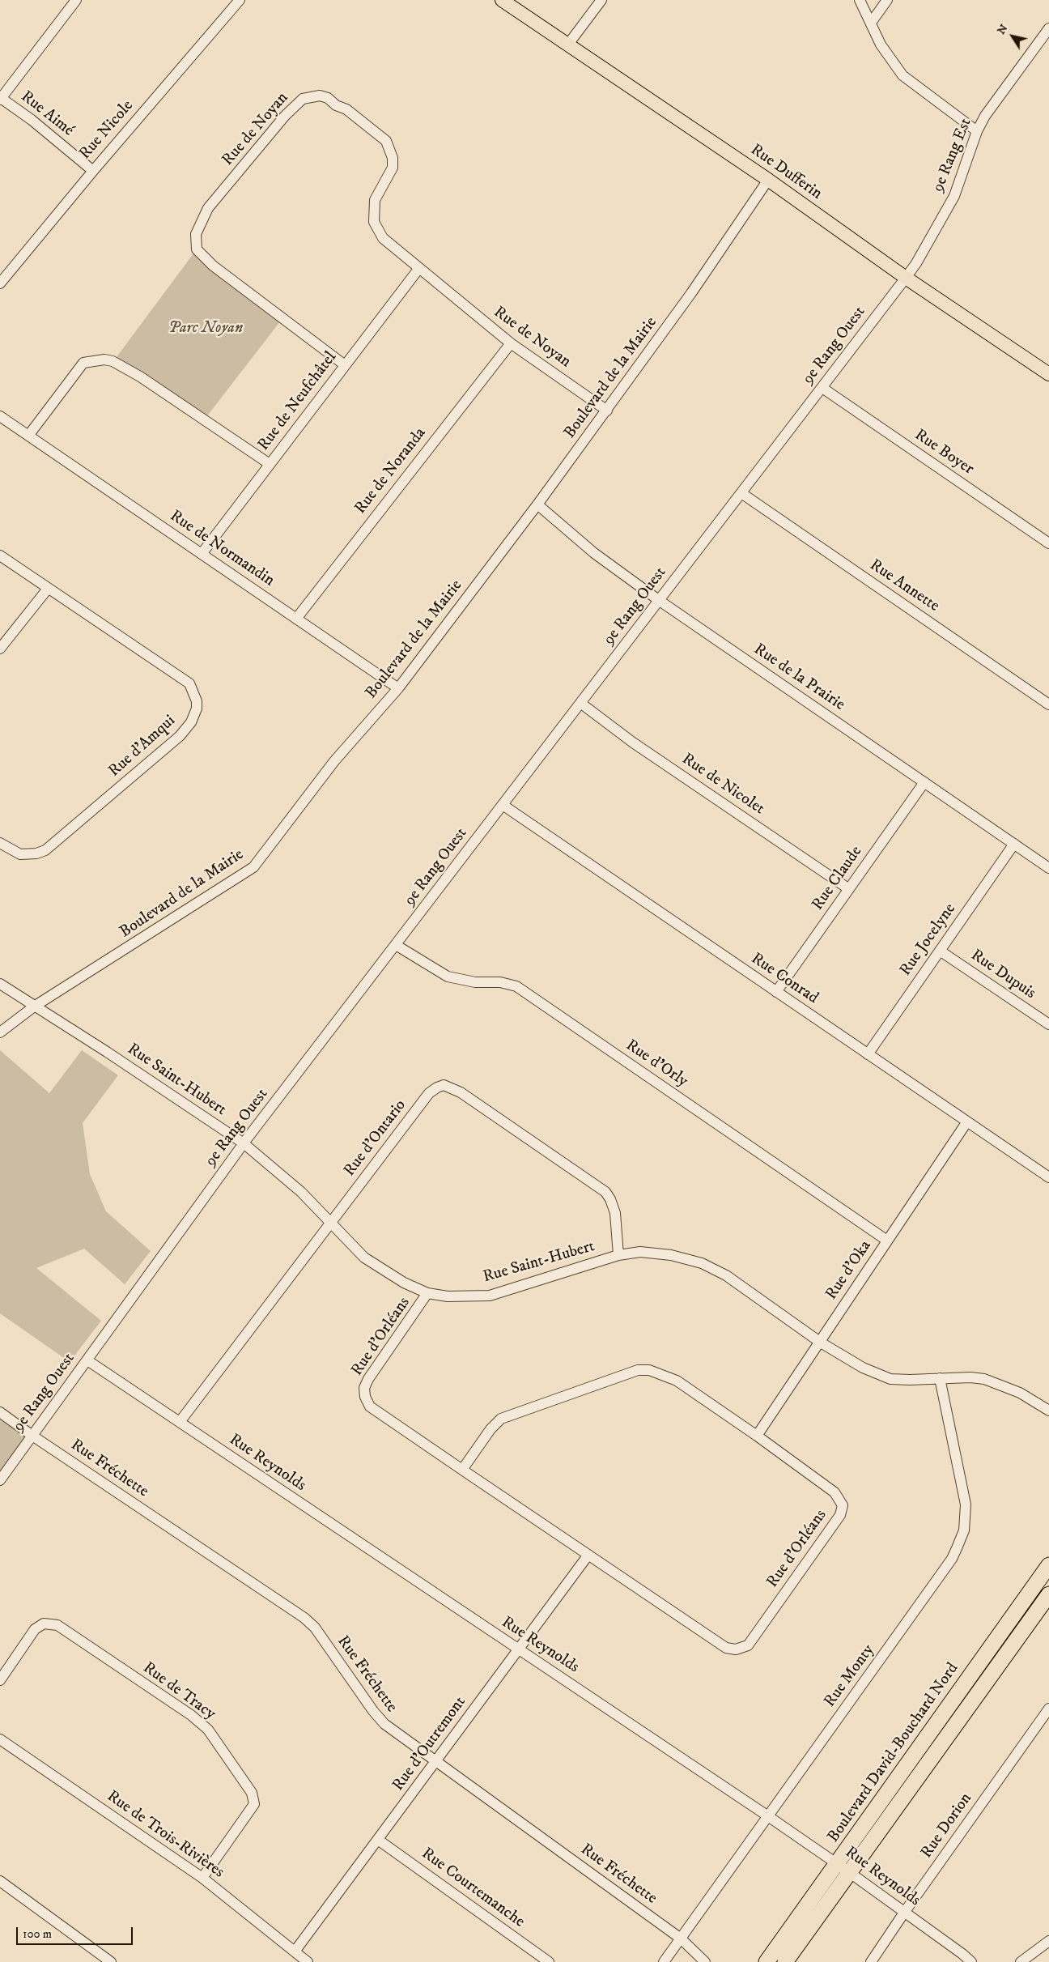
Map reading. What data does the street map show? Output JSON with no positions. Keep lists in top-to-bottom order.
{
  "streets": {
    "highway": ["Boulevard David-Bouchard Nord"],
    "main road": ["Rue Dufferin"],
    "street": [
      "Rue Aimé",
      "Rue de Noyan",
      "Rue Nicole",
      "9e Rang Est",
      "9e Rang Ouest",
      "Boulevard de la Mairie",
      "Rue de Neufchâtel",
      "Rue Boyer",
      "Rue de Noranda",
      "Rue de Normandin",
      "Rue Annette",
      "Rue de la Prairie",
      "Rue d'Amqui",
      "Rue de Nicolet",
      "Rue Claude",
      "Rue Jocelyne",
      "Rue Dupuis",
      "Rue Conrad",
      "Rue d'Orly",
      "Rue Saint-Hubert",
      "Rue d'Ontario",
      "Rue d'Oka",
      "Rue d'Orléans",
      "Rue Reynolds",
      "Rue Fréchette",
      "Rue Monty",
      "Rue de Tracy",
      "Rue d'Outremont",
      "Rue Dorion",
      "Rue de Trois-Rivières",
      "Rue Courtemanche"
    ]
  },
  "crossings": [
    ["Rue Aimé", "Rue Nicole"],
    ["Rue de Noyan", "Boulevard de la Mairie"],
    ["Rue de Noyan", "Rue de Neufchâtel"],
    ["Rue de Noyan", "Rue de Noranda"],
    ["9e Rang Est", "Rue Dufferin"],
    ["9e Rang Est", "9e Rang Ouest"],
    ["Rue Dufferin", "9e Rang Ouest"],
    ["Rue Dufferin", "Boulevard de la Mairie"],
    ["9e Rang Ouest", "Rue Boyer"],
    ["9e Rang Ouest", "Rue Annette"],
    ["9e Rang Ouest", "Rue de la Prairie"],
    ["9e Rang Ouest", "Rue de Nicolet"],
    ["9e Rang Ouest", "Rue Conrad"],
    ["9e Rang Ouest", "Rue d'Orly"],
    ["9e Rang Ouest", "Rue Saint-Hubert"],
    ["9e Rang Ouest", "Rue Reynolds"],
    ["9e Rang Ouest", "Rue Fréchette"],
    ["Boulevard de la Mairie", "Rue de Normandin"],
    ["Boulevard de la Mairie", "Rue de la Prairie"],
    ["Boulevard de la Mairie", "Rue Saint-Hubert"],
    ["Rue de Neufchâtel", "Rue de Normandin"],
    ["Rue de Noranda", "Rue de Normandin"],
    ["Rue de la Prairie", "Rue Claude"],
    ["Rue de la Prairie", "Rue Jocelyne"],
    ["Rue de Nicolet", "Rue Claude"],
    ["Rue Claude", "Rue Conrad"],
    ["Rue Jocelyne", "Rue Dupuis"],
    ["Rue Jocelyne", "Rue Conrad"],
    ["Rue Conrad", "Rue d'Oka"],
    ["Rue d'Orly", "Rue d'Oka"],
    ["Rue Saint-Hubert", "Rue d'Ontario"],
    ["Rue Saint-Hubert", "Rue d'Oka"],
    ["Rue Saint-Hubert", "Rue d'Orléans"],
    ["Rue Saint-Hubert", "Rue Monty"],
    ["Rue d'Ontario", "Rue Reynolds"],
    ["Rue d'Oka", "Rue d'Orléans"],
    ["Rue d'Orléans", "Rue d'Outremont"],
    ["Rue Reynolds", "Rue Monty"],
    ["Rue Reynolds", "Rue d'Outremont"],
    ["Rue Reynolds", "Boulevard David-Bouchard Nord"],
    ["Rue Reynolds", "Rue Dorion"],
    ["Rue Fréchette", "Rue Monty"],
    ["Rue Fréchette", "Rue d'Outremont"],
    ["Rue de Tracy", "Rue de Trois-Rivières"],
    ["Rue d'Outremont", "Rue de Trois-Rivières"],
    ["Rue d'Outremont", "Rue Courtemanche"]
  ],
  "parks": ["Parc Noyan"],
  "scale_bar": "100 m",
  "north": "top left"
}
